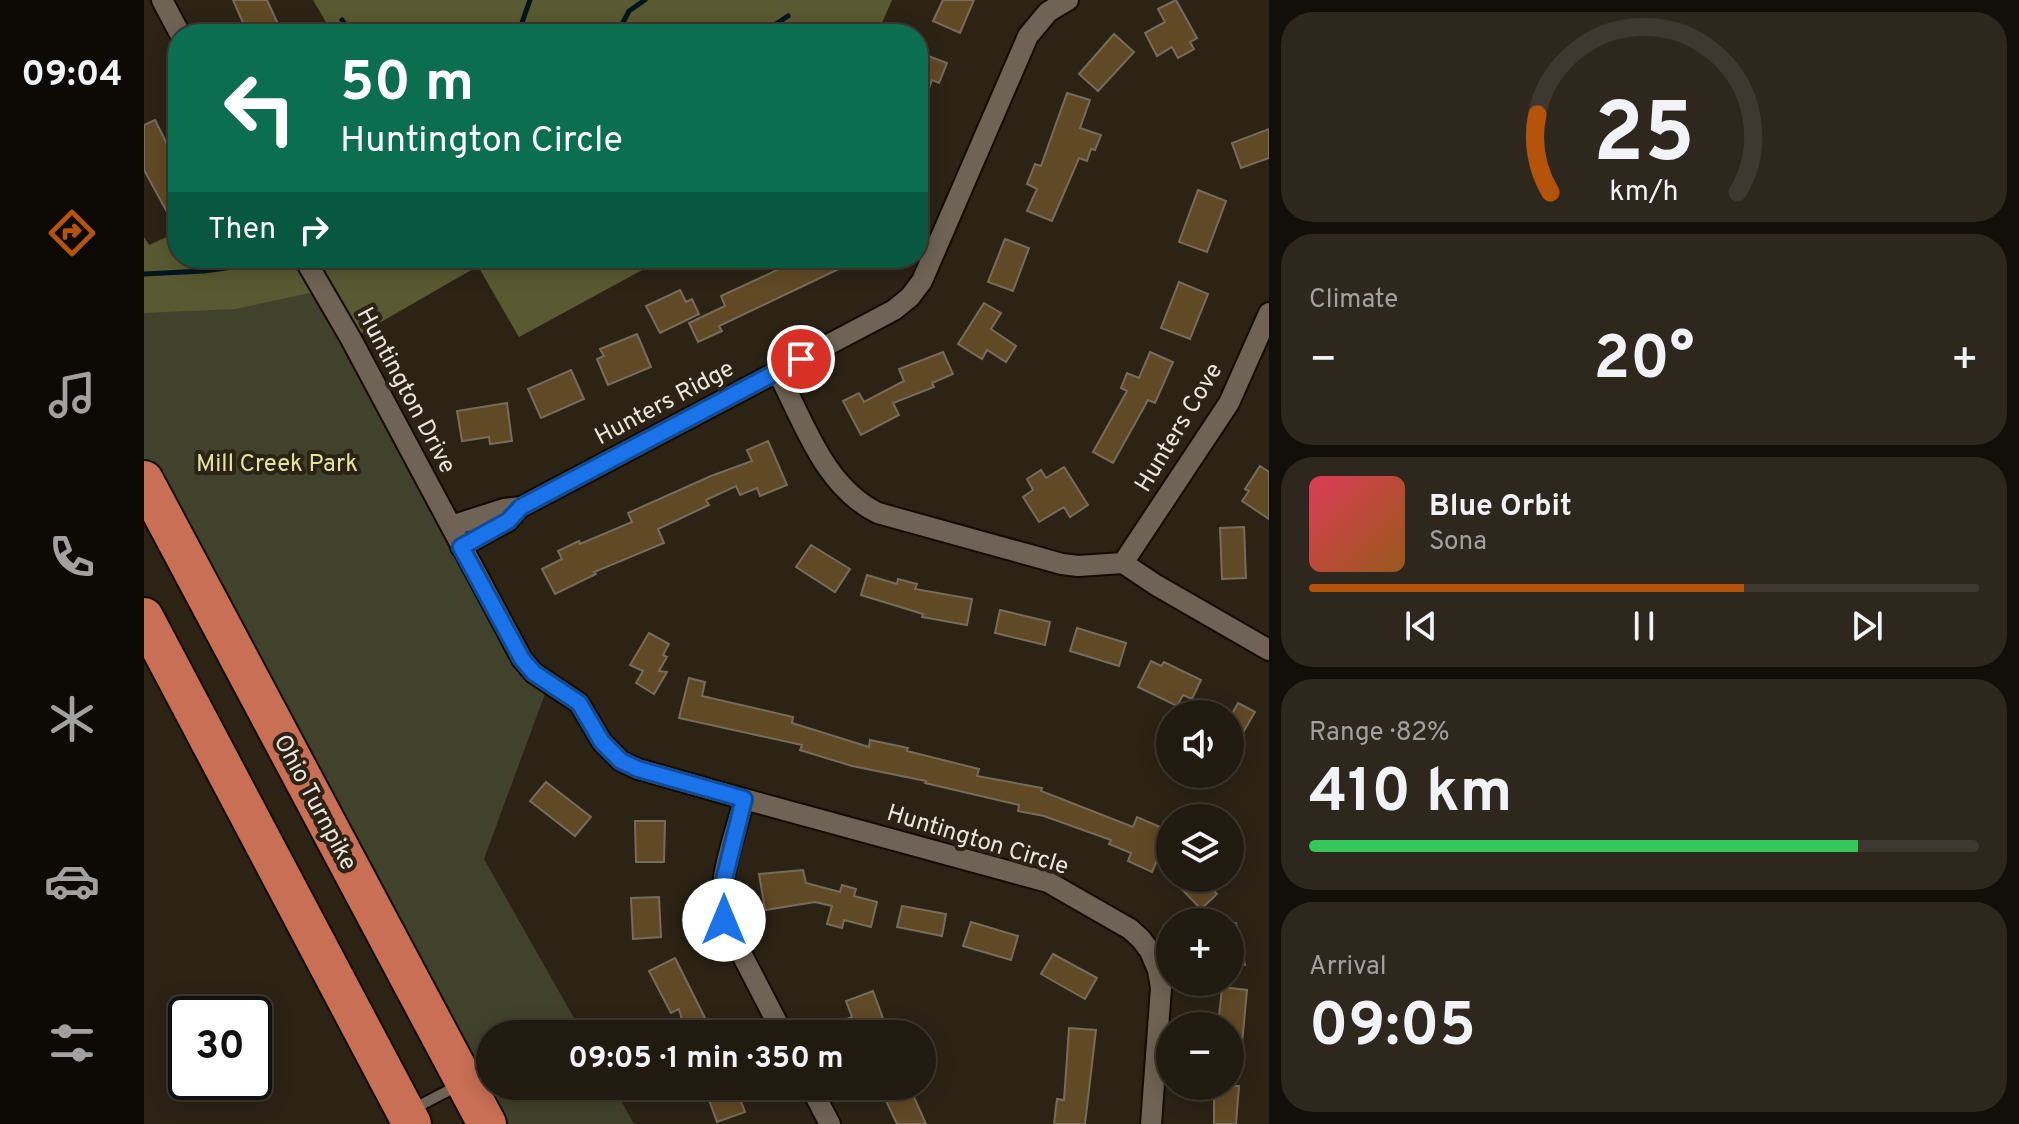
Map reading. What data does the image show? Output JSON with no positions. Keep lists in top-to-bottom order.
{
  "streets": {
    "highway": ["Ohio Turnpike"],
    "street": [
      "Huntington Drive",
      "Hunters Ridge",
      "Hunters Cove",
      "Huntington Circle"
    ]
  },
  "crossings": [
    ["Huntington Drive", "Hunters Ridge"],
    ["Huntington Drive", "Huntington Circle"],
    ["Hunters Ridge", "Huntington Circle"]
  ],
  "parks": ["Mill Creek Park"],
  "page": {
    "tabs": "09:04",
    "turn": ["50 m", "Huntington Circle"],
    "then": "Then",
    "tile": [
      "Climate",
      ["Range · 82%", "410 km"],
      ["Arrival", "09:05"]
    ],
    "heat": ["−", "20°", "+"],
    "song": ["Blue Orbit", "Sona"],
    "map_buttons": ["+", "−"],
    "limit": "30",
    "trip": "09:05 · 1 min · 350 m",
    "gauge": ["25", "km/h"]
  }
}
